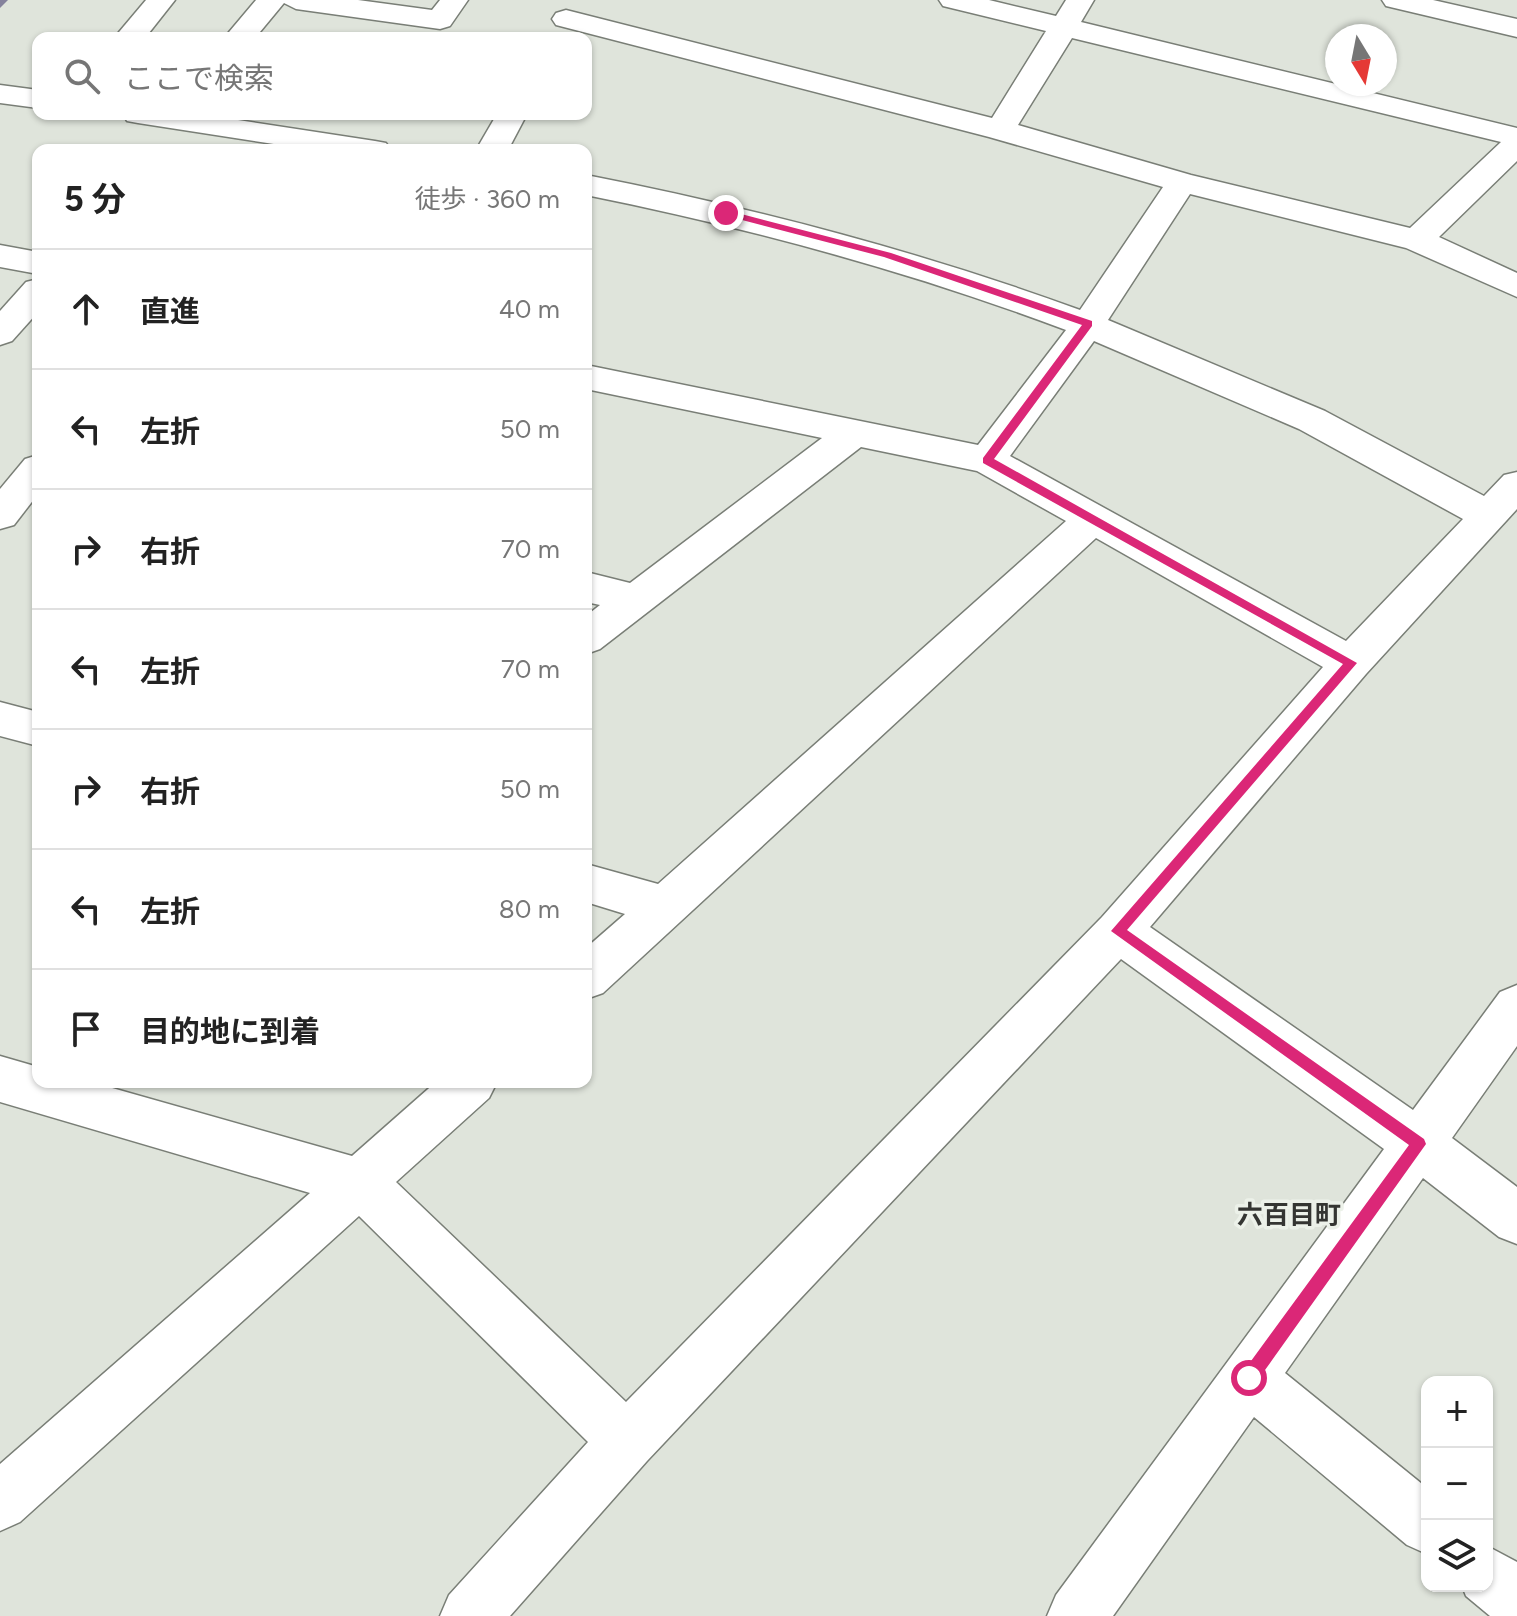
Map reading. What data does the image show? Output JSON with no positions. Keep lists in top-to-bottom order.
{
  "districts": ["六百目町"],
  "north": "bottom",
  "page": {
    "search": "ここで検索",
    "heading": ["5 分", "徒歩 · 360 m"],
    "list": [
      ["直進", "40 m"],
      ["左折", "50 m"],
      ["右折", "70 m"],
      ["左折", "70 m"],
      ["右折", "50 m"],
      ["左折", "80 m"],
      "目的地に到着"
    ],
    "map_buttons": ["+", "−"]
  }
}
